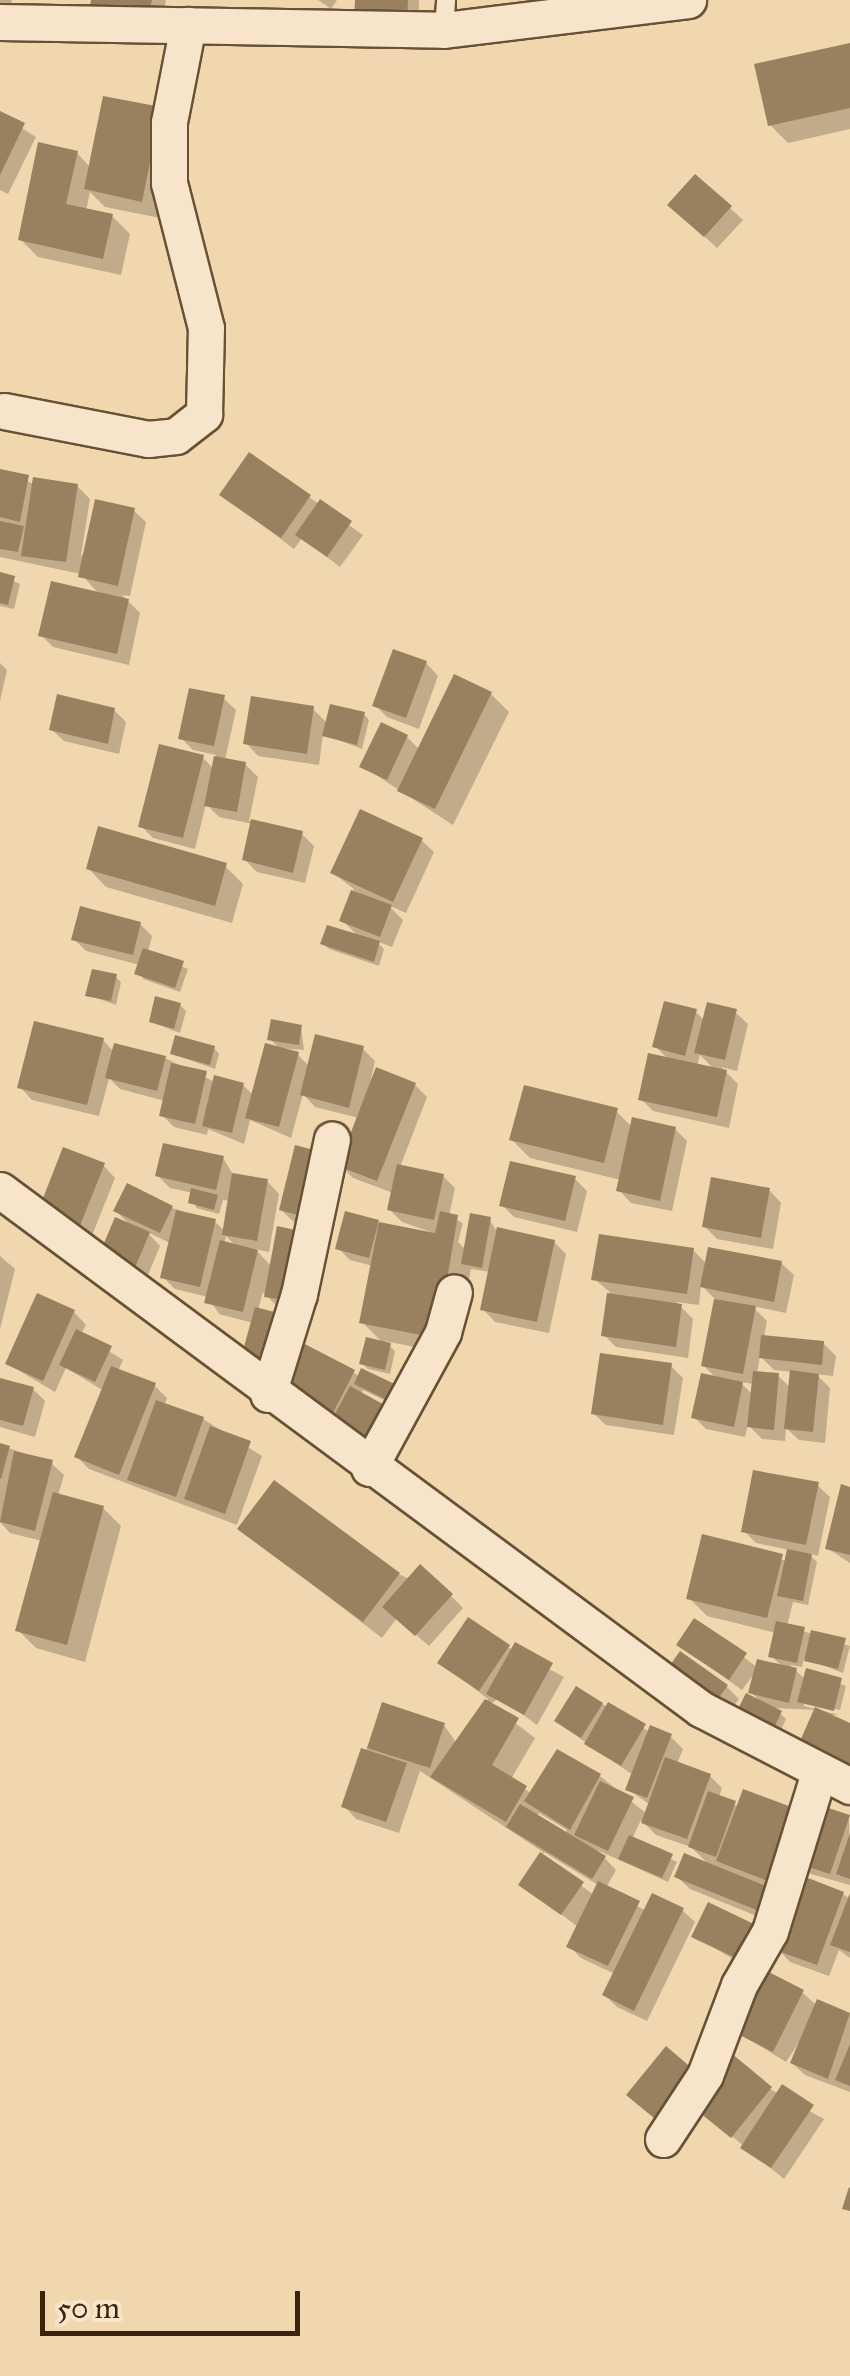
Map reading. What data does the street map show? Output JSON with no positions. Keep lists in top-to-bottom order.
{
  "scale_bar": "50 m"
}
